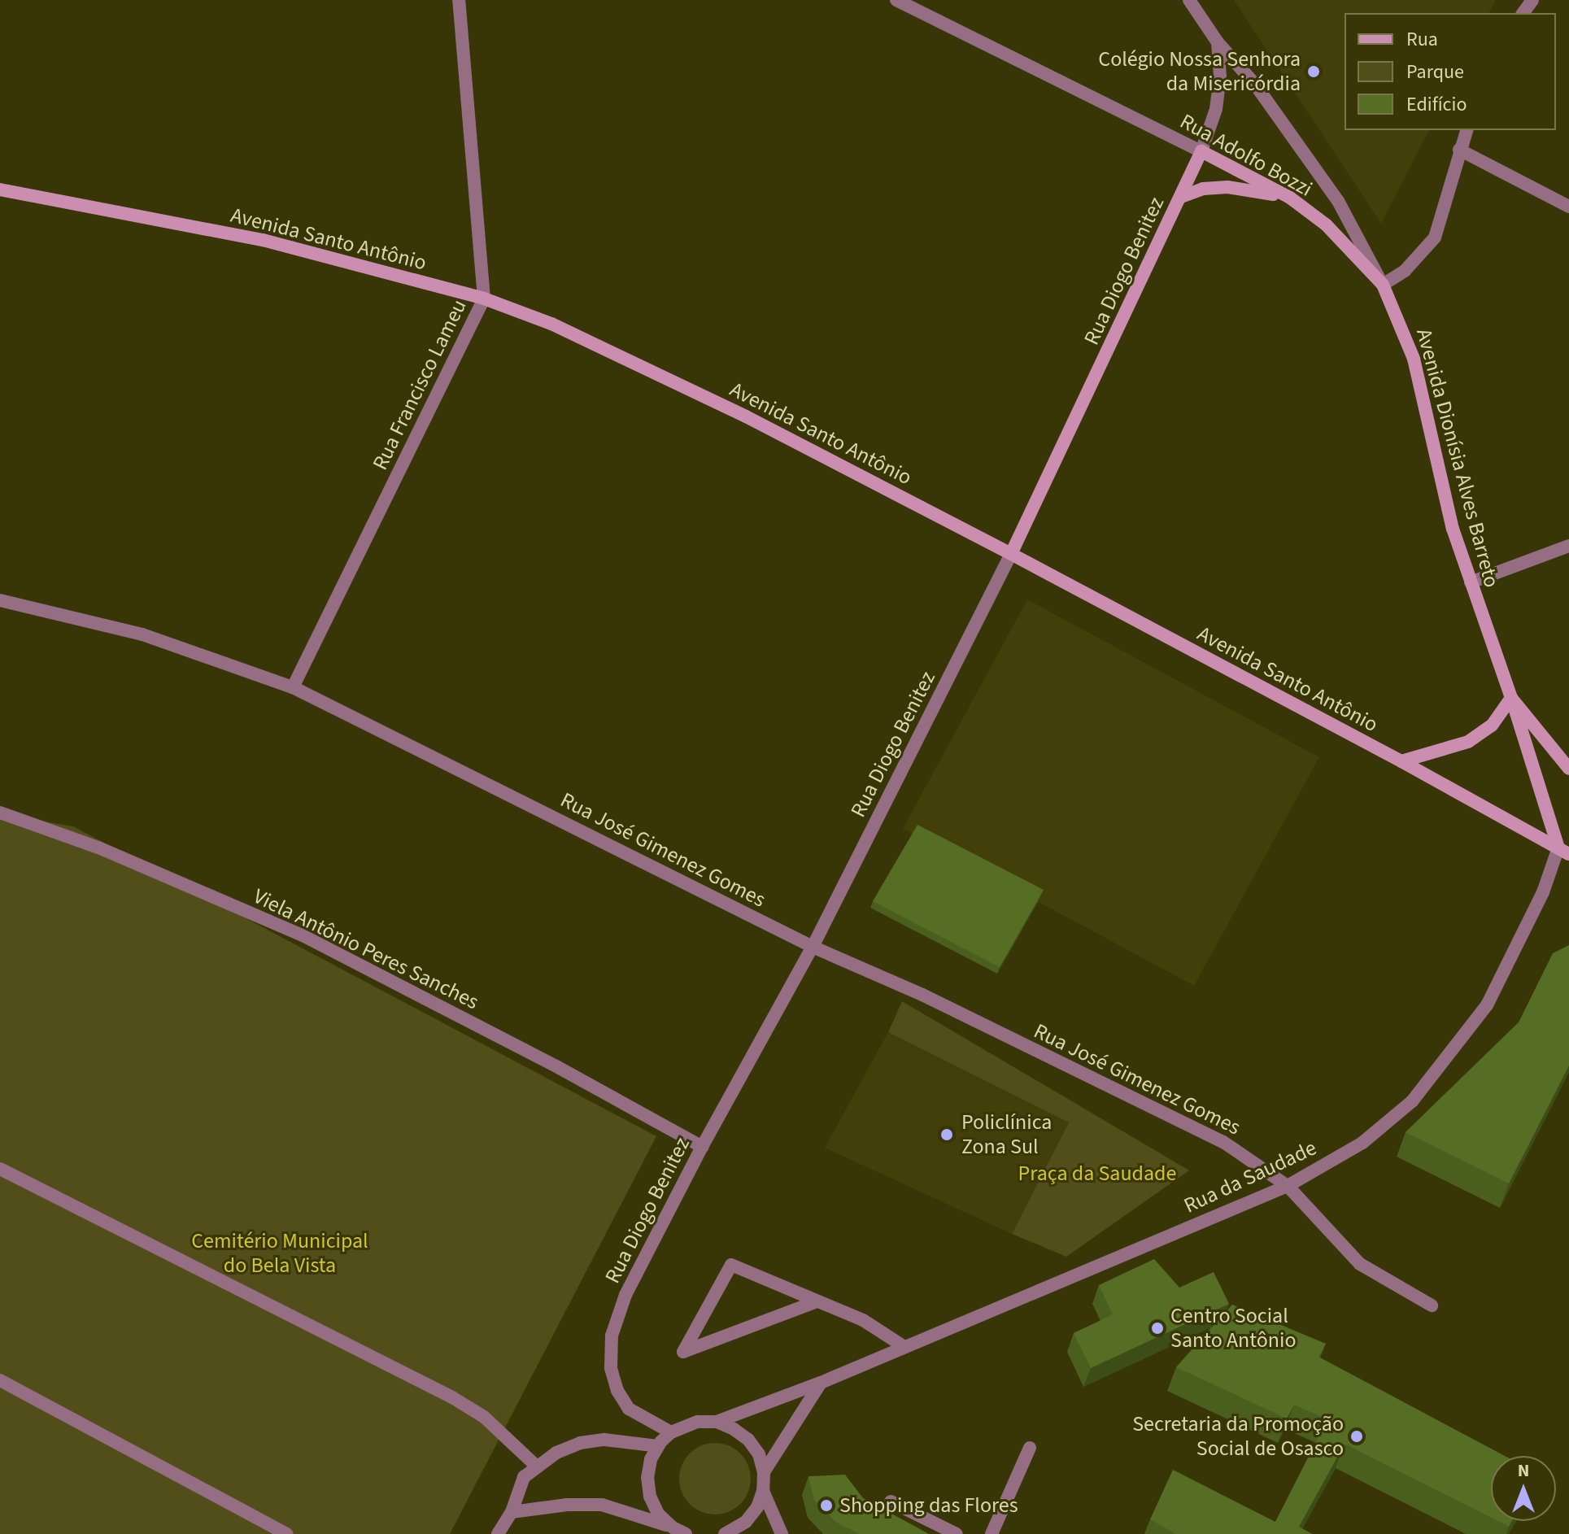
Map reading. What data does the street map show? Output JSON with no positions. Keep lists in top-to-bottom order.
{
  "streets": {
    "main road": [
      "Rua Adolfo Bozzi",
      "Avenida Santo Antônio",
      "Rua Diogo Benitez",
      "Avenida Dionísia Alves Barreto"
    ],
    "street": [
      "Rua Francisco Lameu",
      "Rua José Gimenez Gomes",
      "Viela Antônio Peres Sanches",
      "Rua da Saudade"
    ]
  },
  "crossings": [
    ["Rua Adolfo Bozzi", "Rua Diogo Benitez"],
    ["Rua Adolfo Bozzi", "Avenida Dionísia Alves Barreto"],
    ["Avenida Santo Antônio", "Rua Diogo Benitez"],
    ["Avenida Santo Antônio", "Rua Francisco Lameu"],
    ["Avenida Santo Antônio", "Rua da Saudade"],
    ["Rua Diogo Benitez", "Avenida Dionísia Alves Barreto"],
    ["Rua Diogo Benitez", "Rua José Gimenez Gomes"],
    ["Rua Diogo Benitez", "Viela Antônio Peres Sanches"],
    ["Rua Diogo Benitez", "Rua da Saudade"],
    ["Rua Francisco Lameu", "Rua José Gimenez Gomes"],
    ["Rua José Gimenez Gomes", "Rua da Saudade"]
  ],
  "parks": ["Praça da Saudade", "Cemitério Municipal do Bela Vista"],
  "places": [
    "Colégio Nossa Senhora da Misericórdia",
    "Policlínica Zona Sul",
    "Centro Social Santo Antônio",
    "Secretaria da Promoção Social de Osasco",
    "Shopping das Flores"
  ],
  "legend": ["Rua", "Parque", "Edifício"],
  "north": "top"
}
